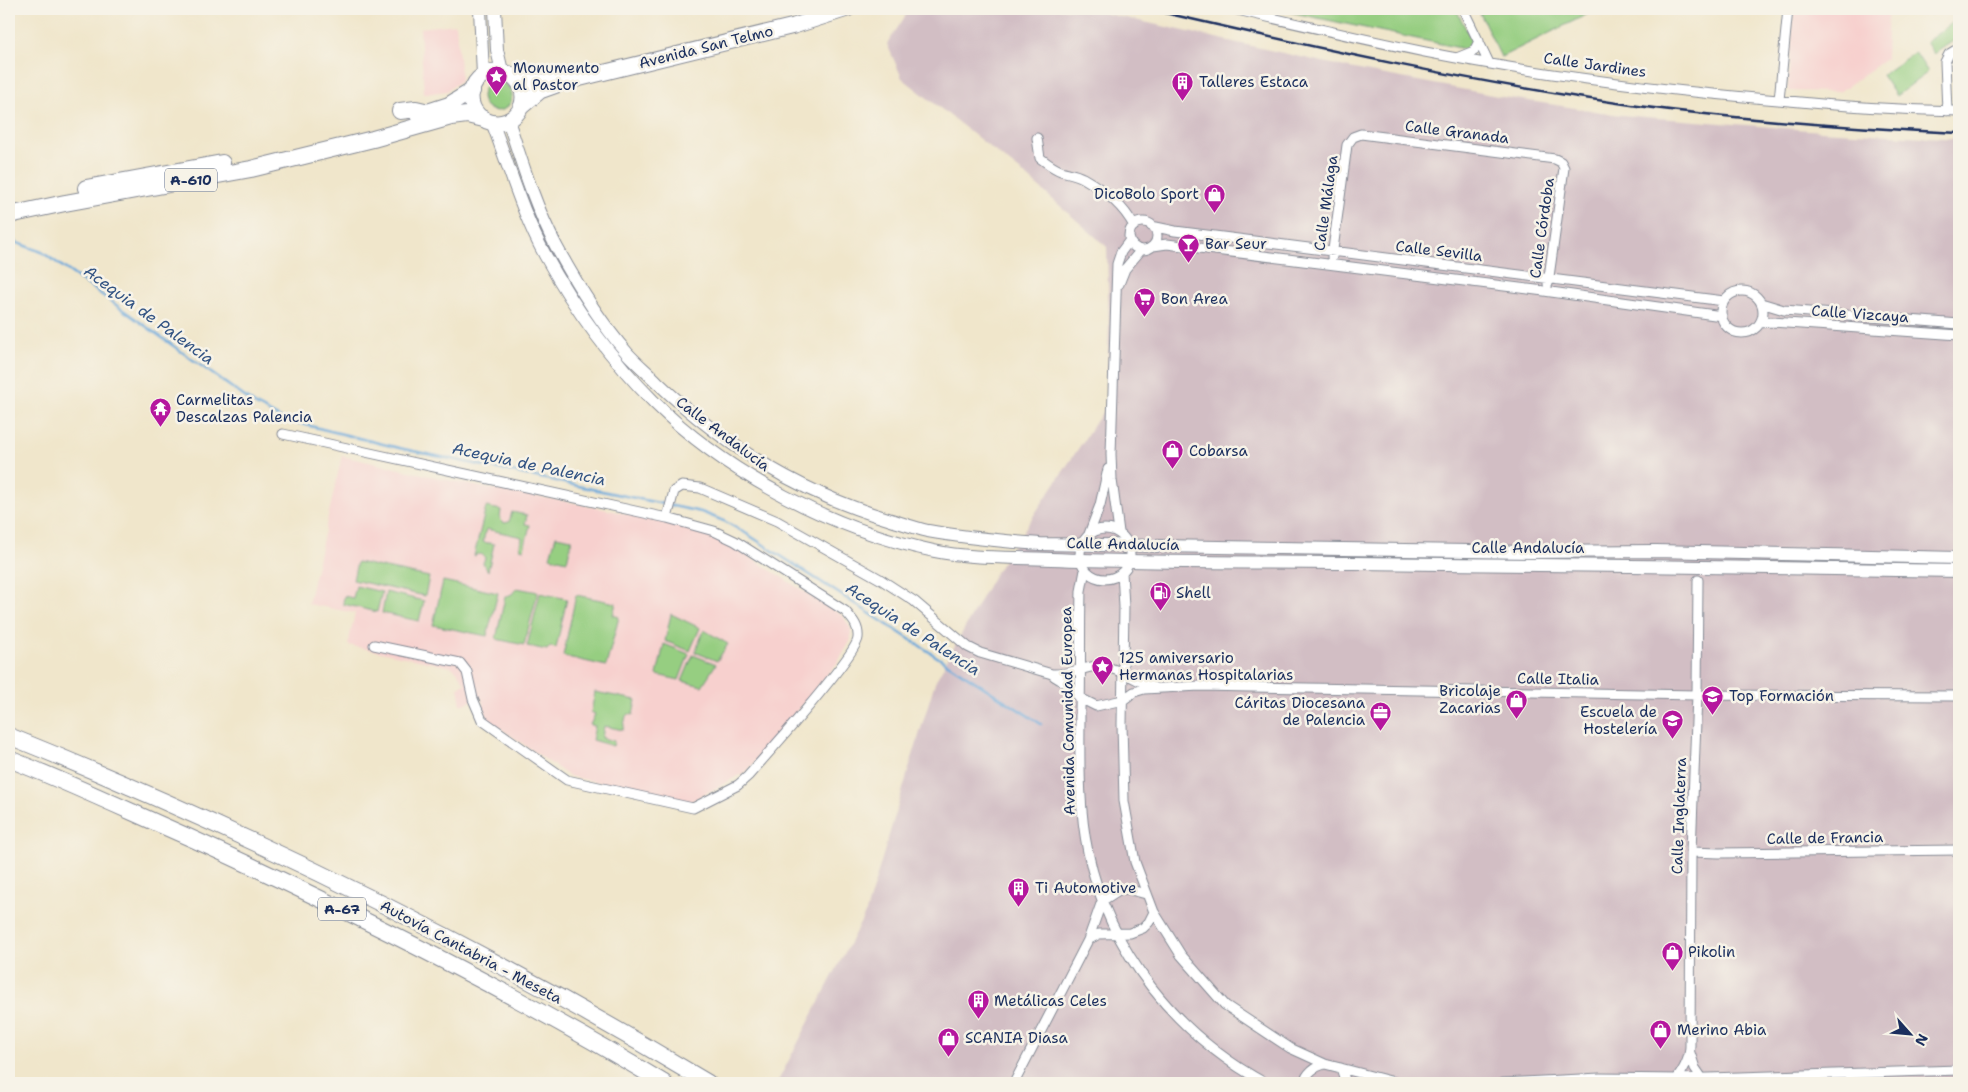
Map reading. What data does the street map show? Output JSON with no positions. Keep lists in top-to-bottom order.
{
  "streets": {
    "highway": ["A-610", "A-67", "Autovía Cantabria - Meseta"],
    "main road": ["Avenida San Telmo", "Calle Andalucía"],
    "street": [
      "Calle Jardines",
      "Calle Granada",
      "Calle Málaga",
      "Calle Córdoba",
      "Calle Sevilla",
      "Calle Vizcaya",
      "Calle Italia",
      "Avenida Comunidad Europea",
      "Calle Inglaterra",
      "Calle de Francia"
    ]
  },
  "crossings": [
    ["Avenida San Telmo", "A-610"],
    ["Avenida San Telmo", "Calle Andalucía"],
    ["Calle Granada", "Calle Málaga"],
    ["Calle Granada", "Calle Córdoba"],
    ["A-610", "Calle Andalucía"],
    ["Calle Málaga", "Calle Sevilla"],
    ["Calle Córdoba", "Calle Sevilla"],
    ["Calle Sevilla", "Calle Vizcaya"],
    ["Calle Andalucía", "Avenida Comunidad Europea"],
    ["Calle Italia", "Avenida Comunidad Europea"],
    ["Calle Italia", "Calle Inglaterra"],
    ["Calle Inglaterra", "Calle de Francia"]
  ],
  "water": ["Acequia de Palencia"],
  "places": {
    "place": ["Monumento al Pastor", "125 amiversario Hermanas Hospitalarias"],
    "building": ["Talleres Estaca", "Ti Automotive", "Metálicas Celes"],
    "shop": [
      "DicoBolo Sport",
      "Cobarsa",
      "Bricolaje Zacarias",
      "Pikolin",
      "Merino Abia",
      "SCANIA Diasa"
    ],
    "bar": ["Bar Seur"],
    "supermarket": ["Bon Area"],
    "temple": ["Carmelitas Descalzas Palencia"],
    "fuel station": ["Shell"],
    "school or university": ["Top Formación", "Escuela de Hostelería"],
    "office": ["Cáritas Diocesana de Palencia"]
  },
  "north": "bottom right"
}
